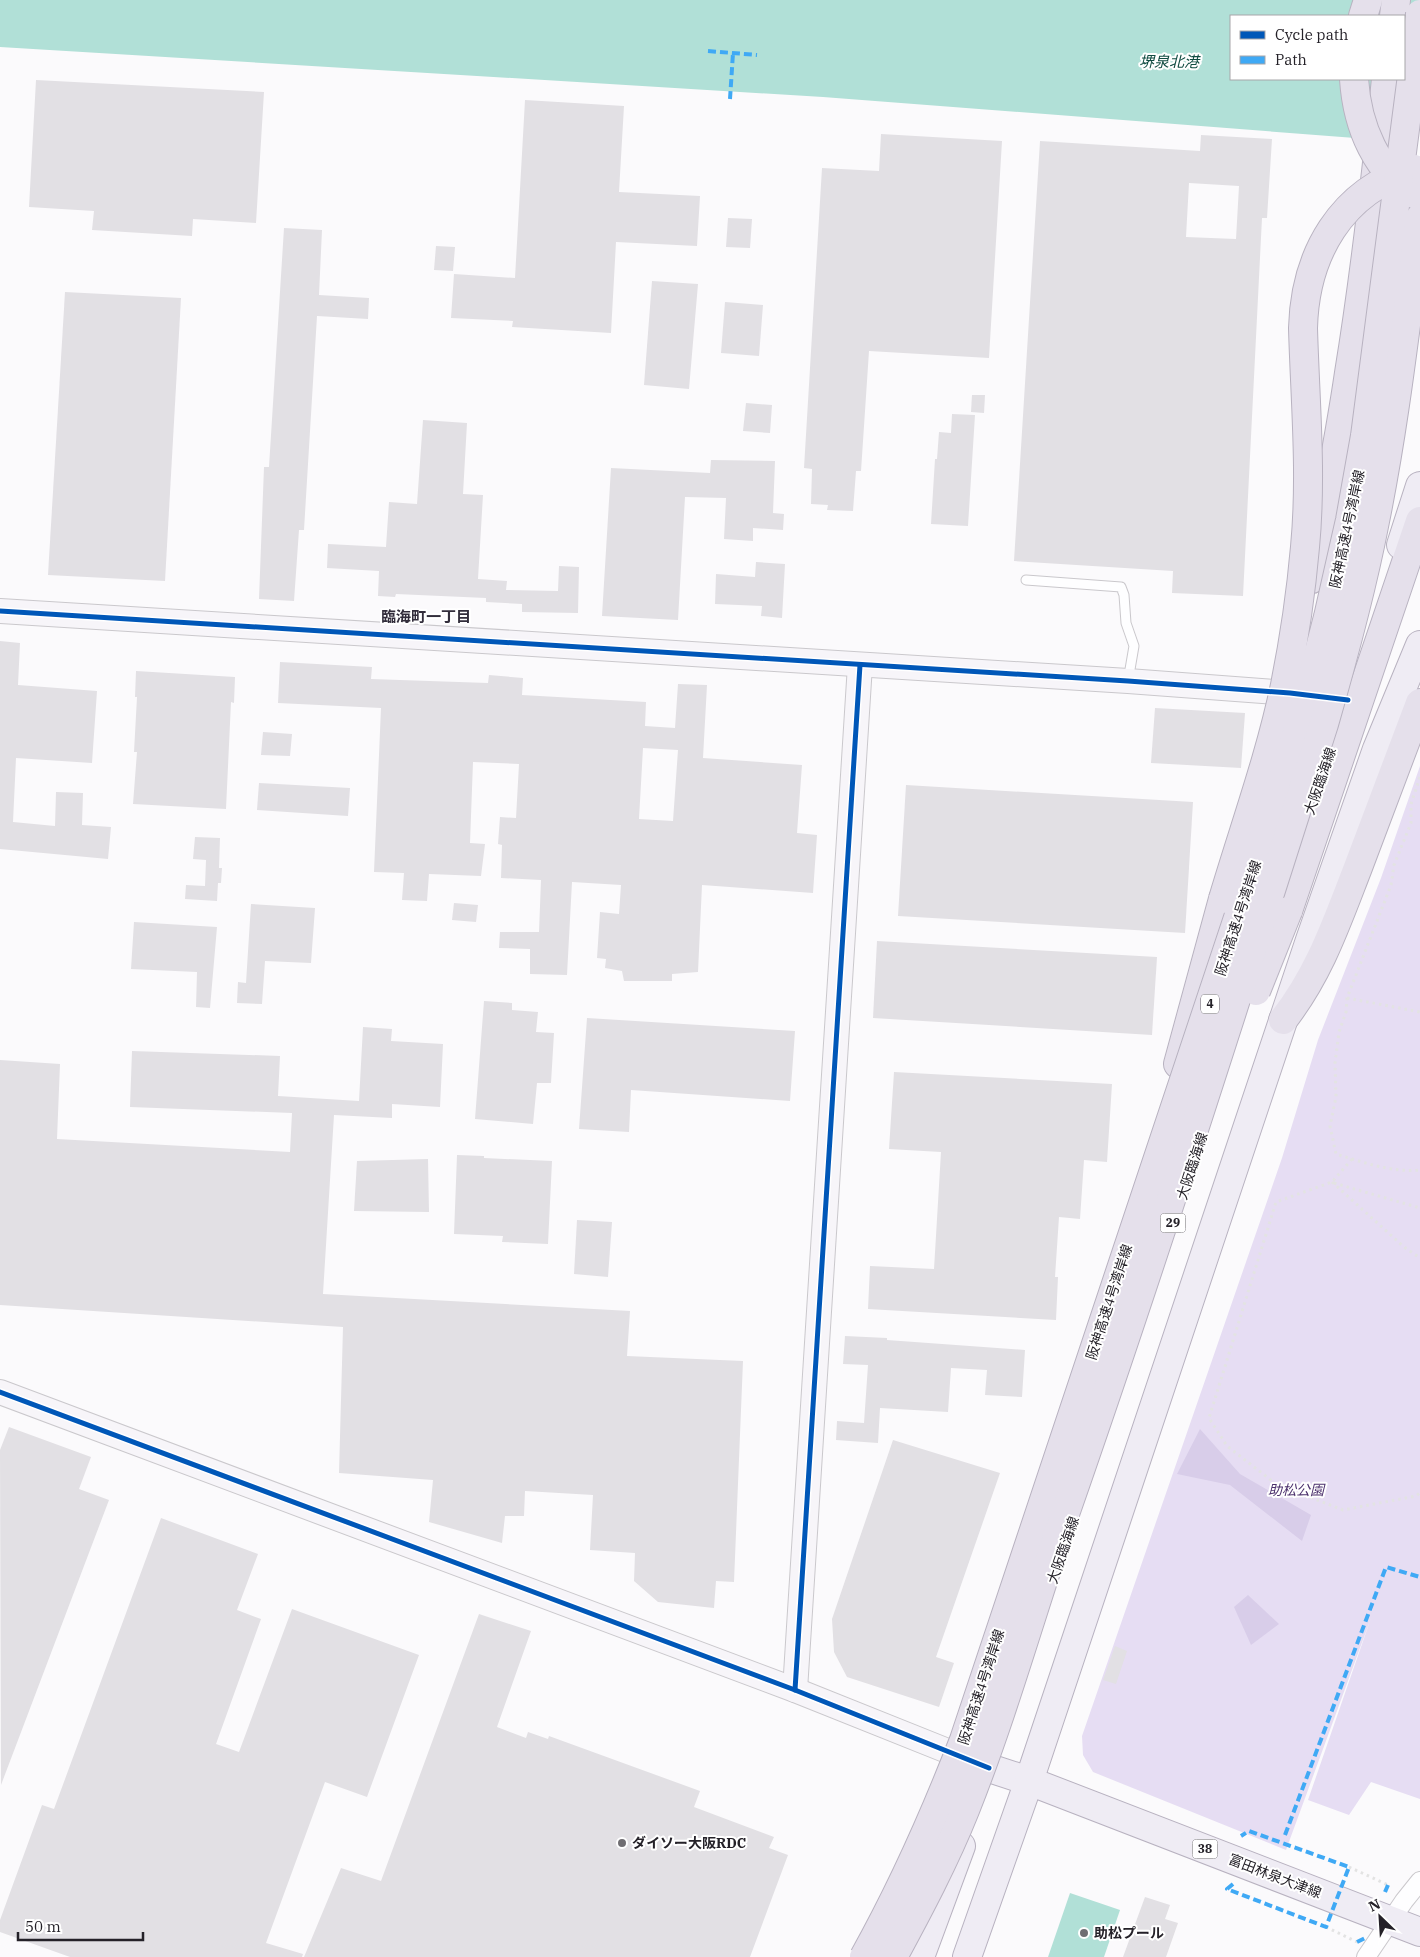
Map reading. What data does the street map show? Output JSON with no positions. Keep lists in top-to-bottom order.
{
  "streets": {
    "highway": ["阪神高速4号湾岸線", "4"],
    "main road": [
      "大阪臨海線",
      "29",
      "38",
      "富田林泉大津線"
    ]
  },
  "crossings": [
    ["大阪臨海線", "富田林泉大津線"]
  ],
  "districts": ["臨海町一丁目"],
  "water": ["堺泉北港"],
  "parks": ["助松公園"],
  "places": ["ダイソー大阪RDC", "助松プール"],
  "legend": ["Cycle path", "Path"],
  "scale_bar": "50 m",
  "north": "top left"
}
